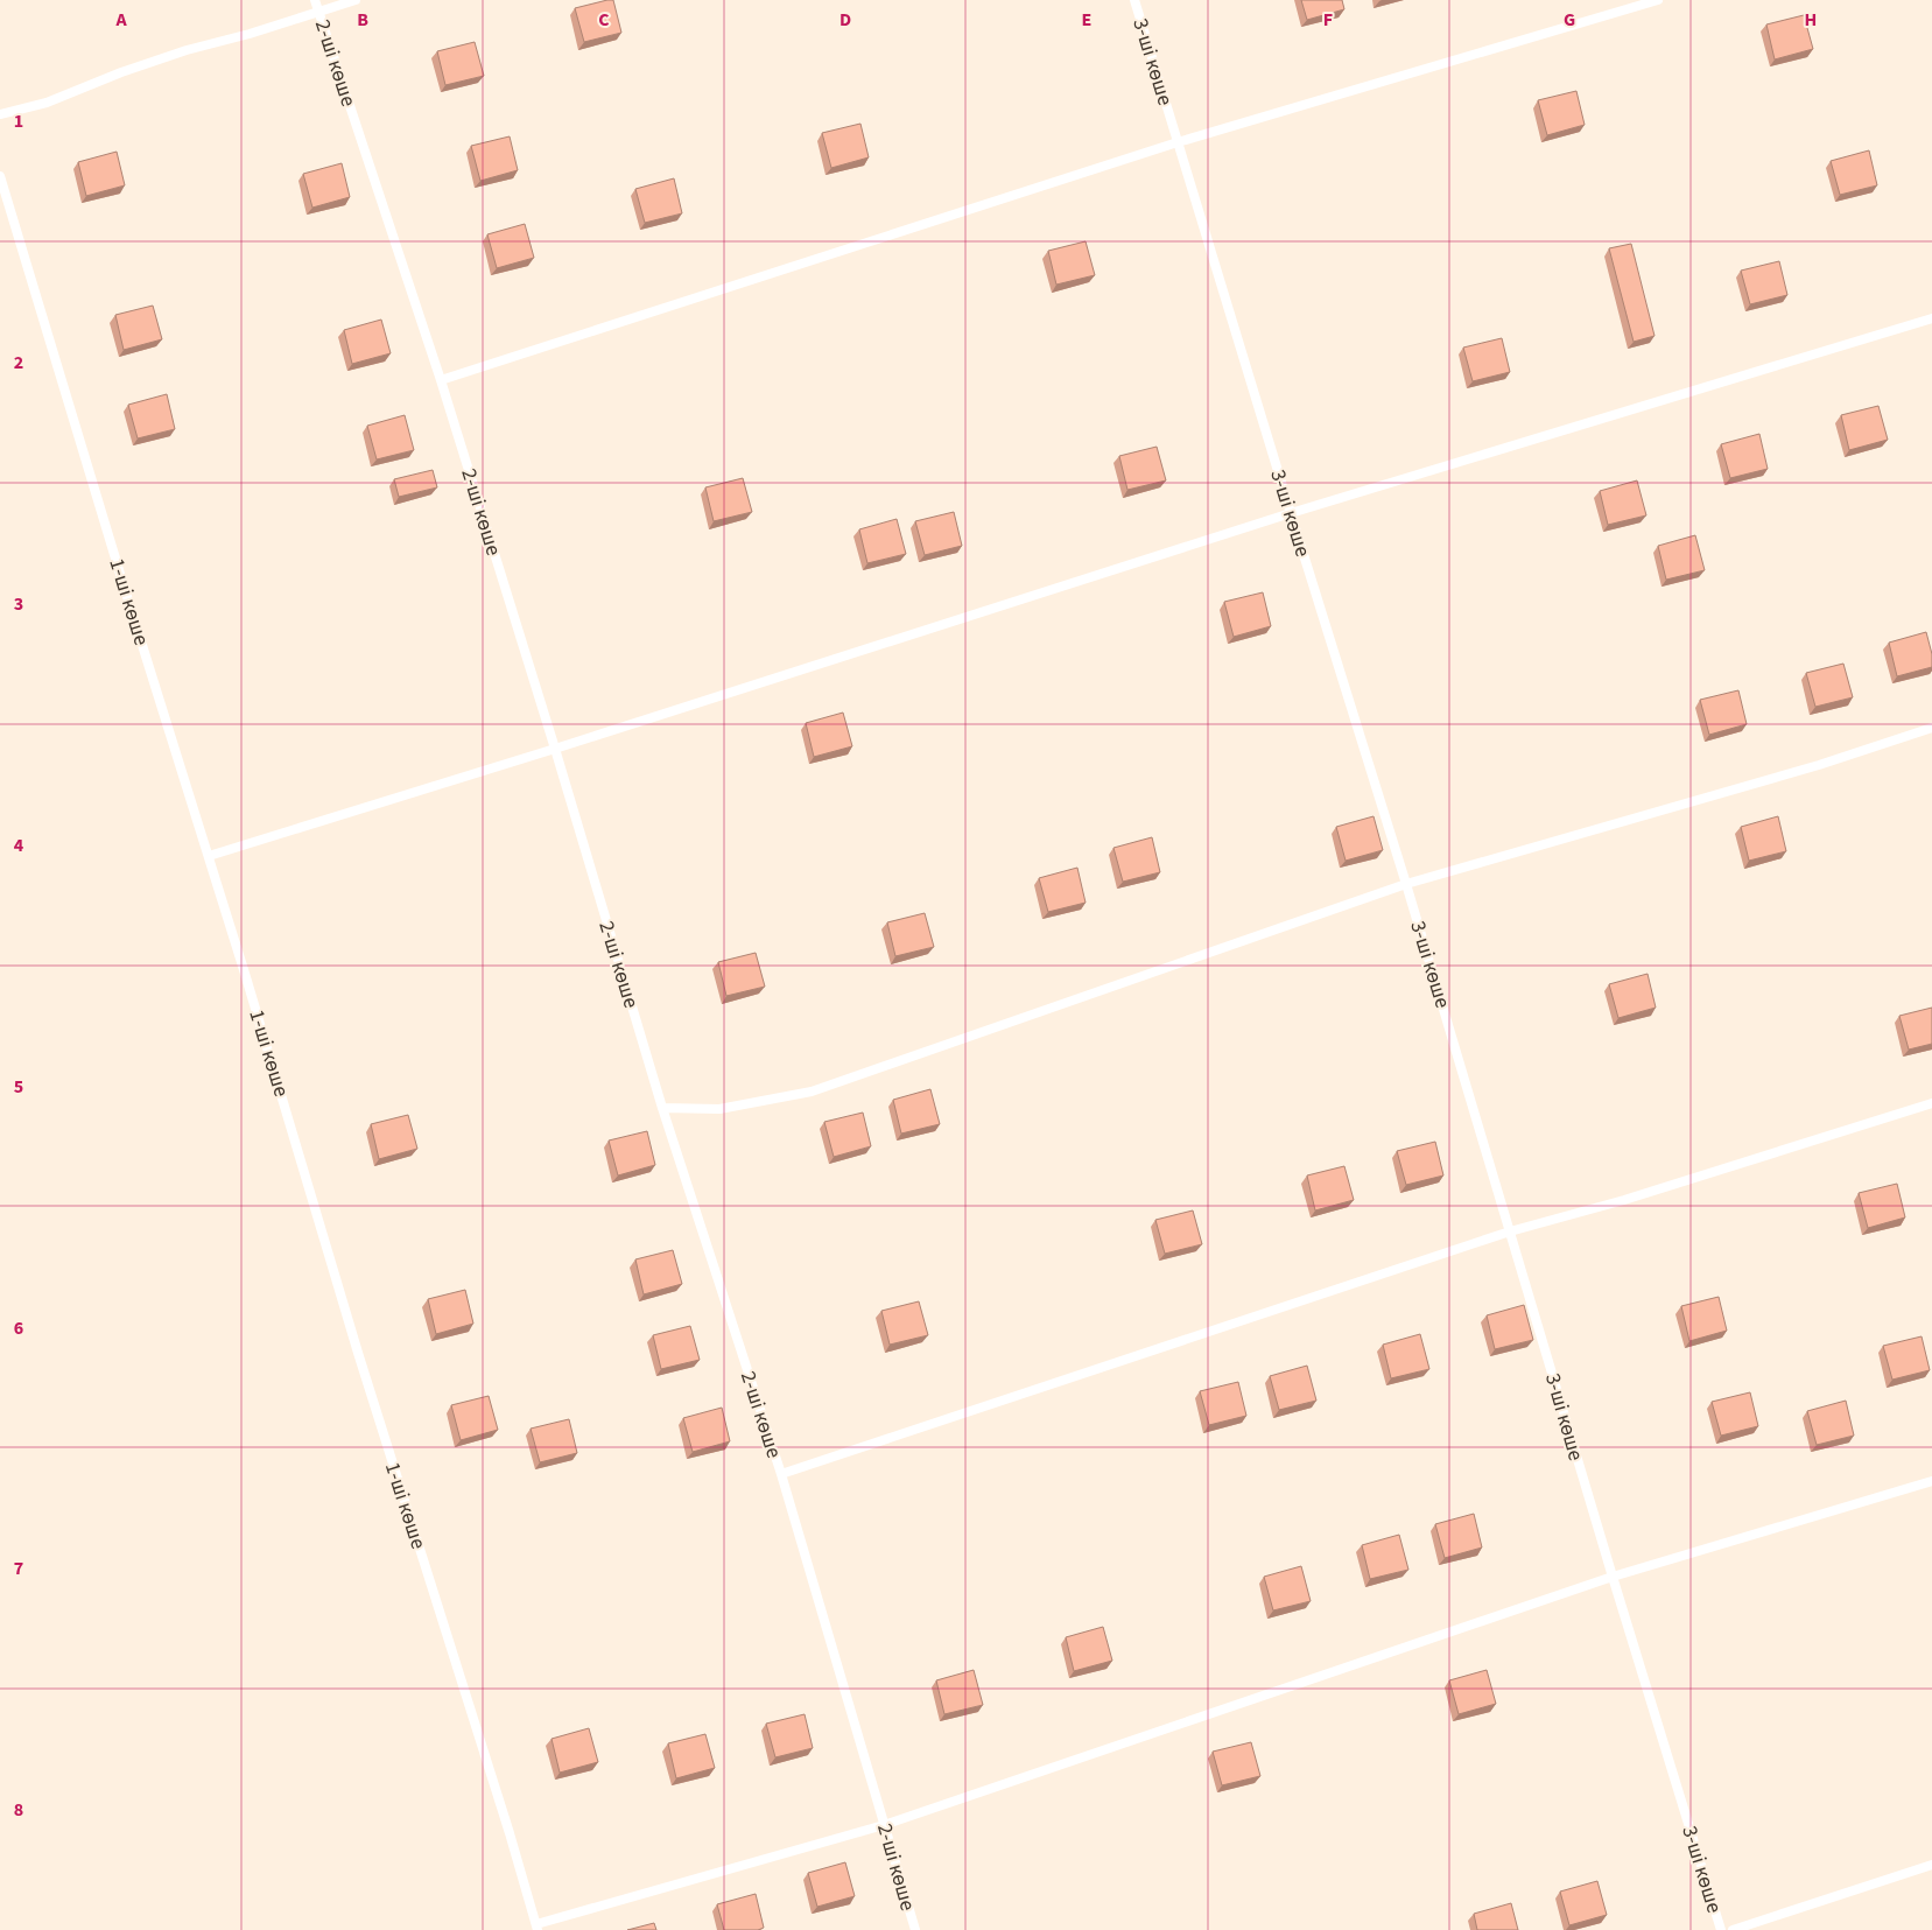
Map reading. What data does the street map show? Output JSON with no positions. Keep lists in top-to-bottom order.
{
  "streets": {
    "lane": ["3-ші көше", "2-ші көше", "1-ші көше"]
  },
  "grid": {
    "columns": [
      "A",
      "B",
      "C",
      "D",
      "E",
      "F",
      "G",
      "H"
    ],
    "rows": [
      "1",
      "2",
      "3",
      "4",
      "5",
      "6",
      "7",
      "8"
    ]
  }
}
